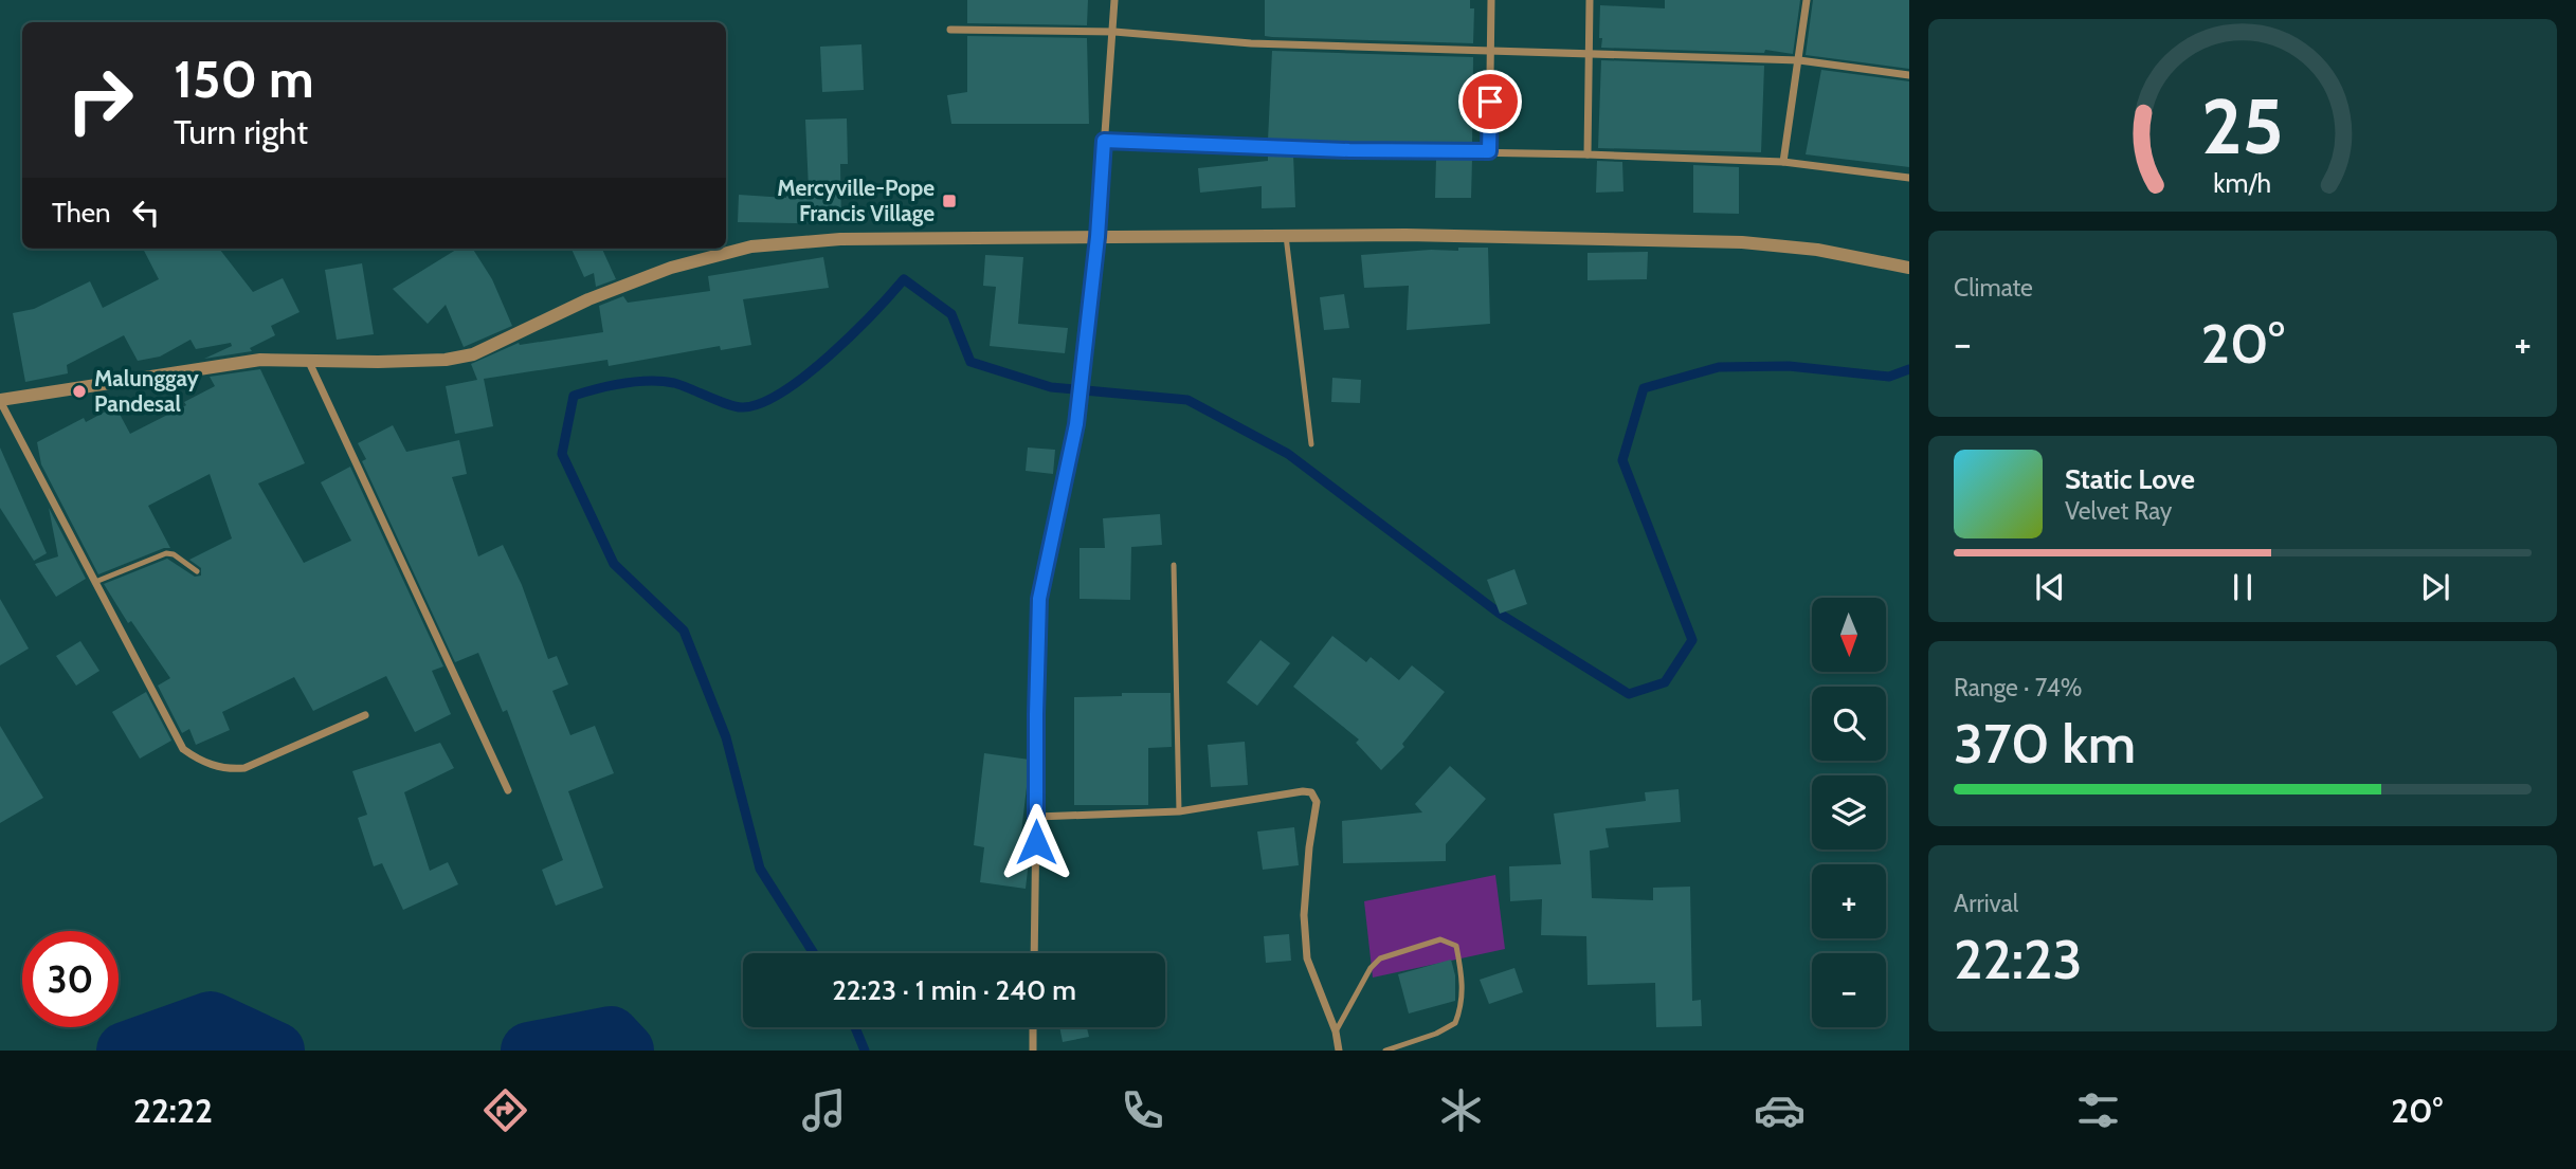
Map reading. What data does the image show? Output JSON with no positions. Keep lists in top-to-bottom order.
{
  "places": {
    "transit": ["Mercyville-Pope Francis Village"],
    "other": ["Malunggay Pandesal"]
  },
  "north": "bottom",
  "page": {
    "turn": ["150 m", "Turn right"],
    "then": "Then",
    "tile": [
      "Climate",
      ["Range · 74%", "370 km"],
      ["Arrival", "22:23"]
    ],
    "heat": ["−", "20°", "+"],
    "song": ["Static Love", "Velvet Ray"],
    "map_buttons": ["+", "−"],
    "limit": "30",
    "trip": "22:23 · 1 min · 240 m",
    "tabs": ["22:22", "20°"],
    "gauge": ["25", "km/h"]
  }
}
